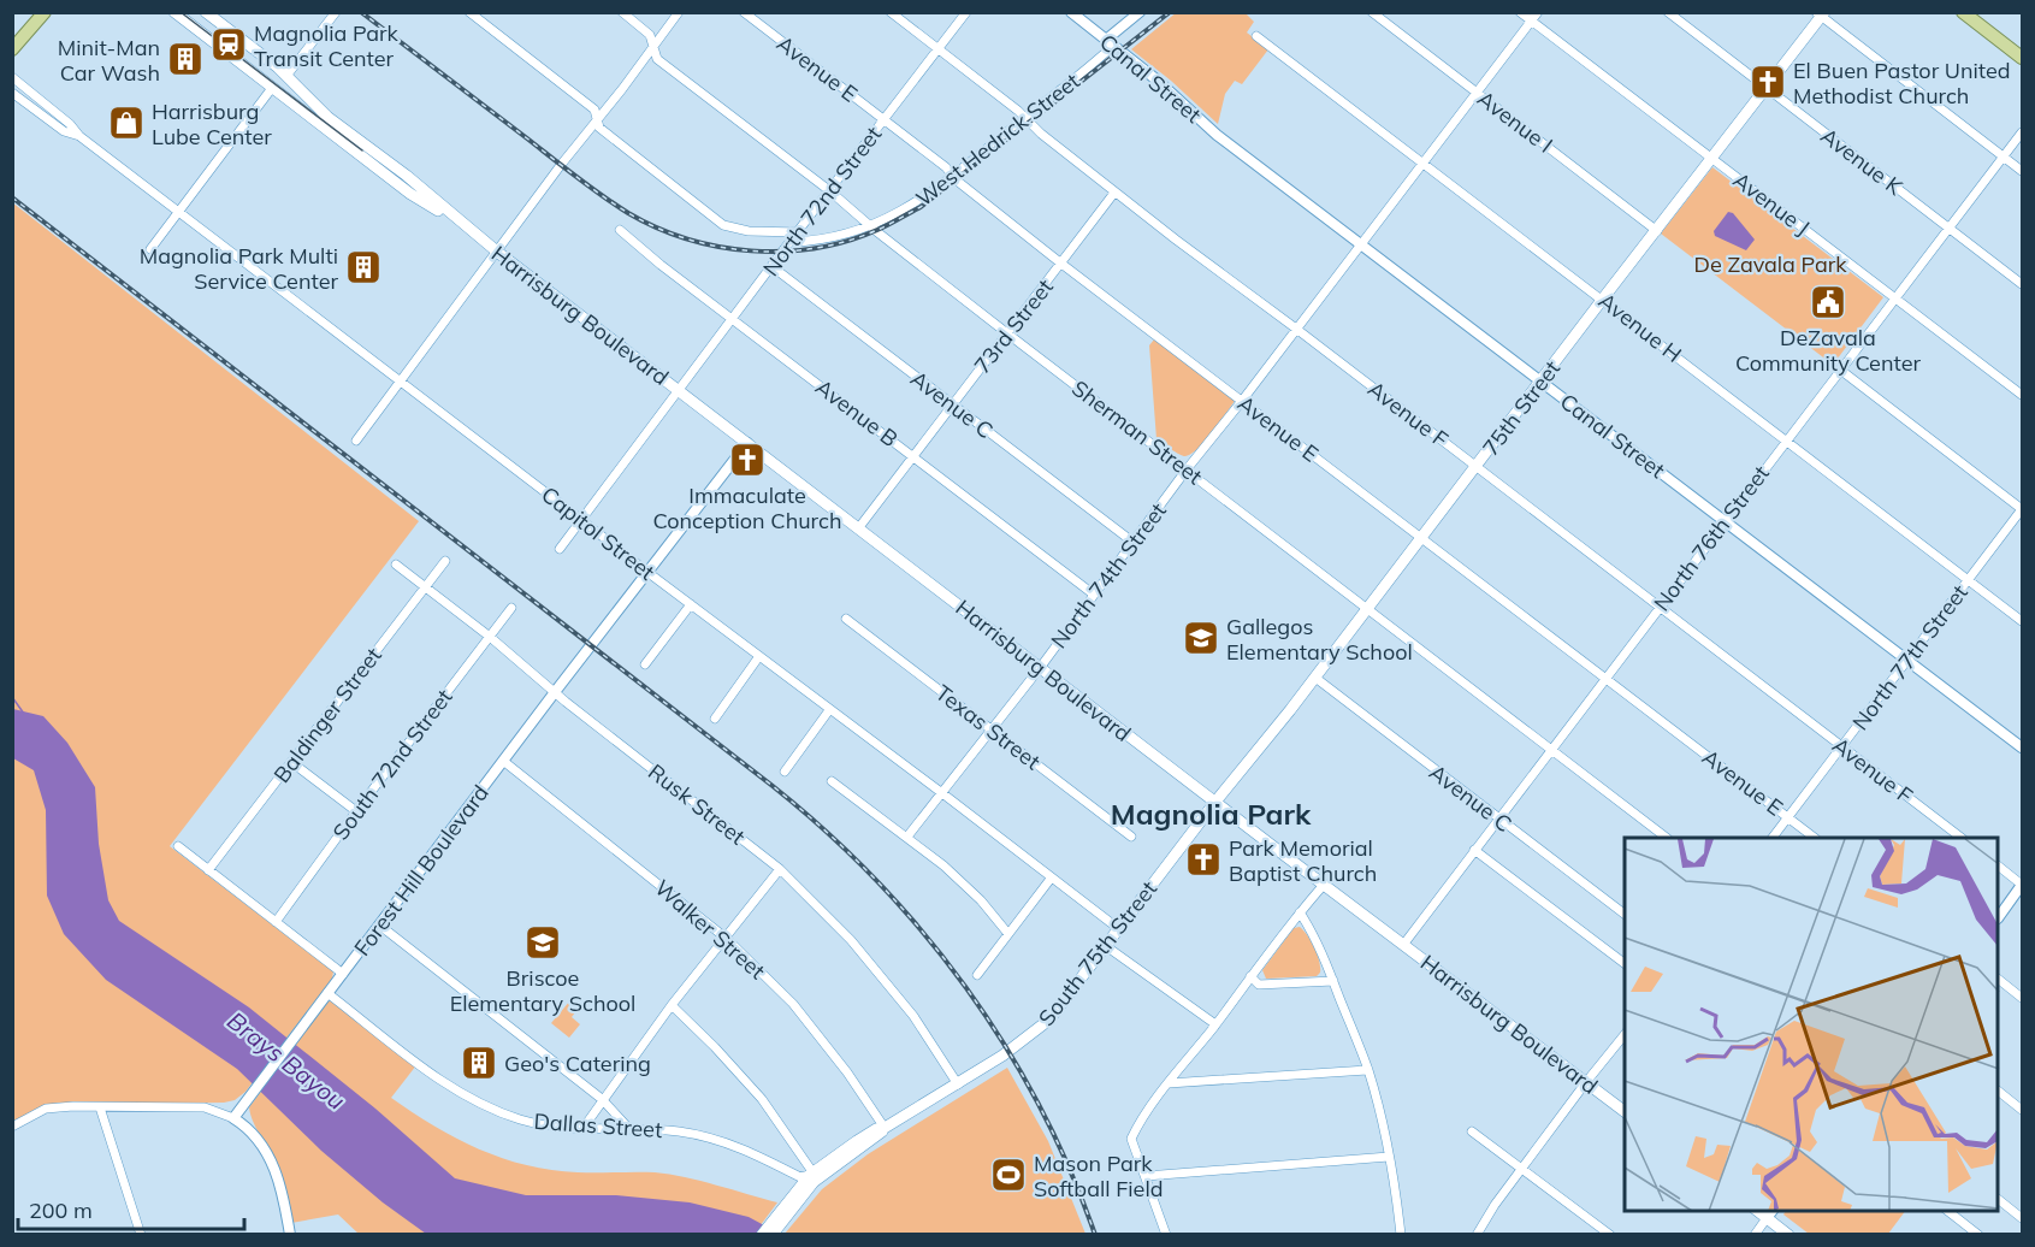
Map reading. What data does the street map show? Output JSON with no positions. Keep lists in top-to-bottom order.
{
  "streets": {
    "main road": ["Harrisburg Boulevard", "75th Street", "South 75th Street"],
    "street": [
      "Avenue E",
      "Canal Street",
      "Avenue I",
      "West Hedrick Street",
      "Avenue K",
      "North 72nd Street",
      "Avenue J",
      "73rd Street",
      "Avenue H",
      "Avenue C",
      "Avenue B",
      "Avenue F",
      "Sherman Street",
      "Capitol Street",
      "North 76th Street",
      "North 74th Street",
      "North 77th Street",
      "Baldinger Street",
      "Texas Street",
      "South 72nd Street",
      "Rusk Street",
      "Forest Hill Boulevard",
      "Walker Street",
      "Dallas Street"
    ]
  },
  "crossings": [
    ["Avenue E", "West Hedrick Street"],
    ["Avenue E", "North 72nd Street"],
    ["Avenue E", "73rd Street"],
    ["Avenue E", "75th Street"],
    ["Avenue E", "North 76th Street"],
    ["Avenue E", "North 74th Street"],
    ["Avenue E", "North 77th Street"],
    ["Canal Street", "West Hedrick Street"],
    ["Canal Street", "75th Street"],
    ["Canal Street", "North 76th Street"],
    ["Canal Street", "North 74th Street"],
    ["Canal Street", "North 77th Street"],
    ["Avenue I", "75th Street"],
    ["Avenue I", "North 74th Street"],
    ["West Hedrick Street", "North 72nd Street"],
    ["West Hedrick Street", "Avenue F"],
    ["West Hedrick Street", "Sherman Street"],
    ["Avenue K", "75th Street"],
    ["Avenue K", "North 76th Street"],
    ["North 72nd Street", "Harrisburg Boulevard"],
    ["North 72nd Street", "Avenue C"],
    ["North 72nd Street", "Avenue B"],
    ["North 72nd Street", "Avenue F"],
    ["North 72nd Street", "Sherman Street"],
    ["Avenue J", "75th Street"],
    ["Avenue J", "North 76th Street"],
    ["Avenue J", "North 74th Street"],
    ["Harrisburg Boulevard", "73rd Street"],
    ["Harrisburg Boulevard", "75th Street"],
    ["Harrisburg Boulevard", "North 76th Street"],
    ["Harrisburg Boulevard", "North 74th Street"],
    ["Harrisburg Boulevard", "Forest Hill Boulevard"],
    ["Harrisburg Boulevard", "South 75th Street"],
    ["73rd Street", "Avenue C"],
    ["73rd Street", "Avenue B"],
    ["73rd Street", "Avenue F"],
    ["73rd Street", "Sherman Street"],
    ["Avenue H", "75th Street"],
    ["Avenue H", "North 76th Street"],
    ["Avenue H", "North 74th Street"],
    ["Avenue H", "North 77th Street"],
    ["Avenue C", "75th Street"],
    ["Avenue C", "North 76th Street"],
    ["Avenue C", "North 74th Street"],
    ["75th Street", "Avenue F"],
    ["75th Street", "Sherman Street"],
    ["75th Street", "South 75th Street"],
    ["Avenue B", "North 74th Street"],
    ["Avenue F", "North 76th Street"],
    ["Avenue F", "North 74th Street"],
    ["Avenue F", "North 77th Street"],
    ["Sherman Street", "North 76th Street"],
    ["Sherman Street", "North 74th Street"],
    ["Capitol Street", "North 74th Street"],
    ["Capitol Street", "Forest Hill Boulevard"],
    ["Capitol Street", "South 75th Street"],
    ["North 74th Street", "Texas Street"],
    ["Baldinger Street", "Rusk Street"],
    ["South 72nd Street", "Rusk Street"],
    ["Rusk Street", "Forest Hill Boulevard"],
    ["Rusk Street", "South 75th Street"],
    ["Forest Hill Boulevard", "Walker Street"],
    ["Forest Hill Boulevard", "Dallas Street"],
    ["Walker Street", "South 75th Street"],
    ["South 75th Street", "Dallas Street"]
  ],
  "districts": ["Magnolia Park"],
  "water": ["Brays Bayou"],
  "parks": ["De Zavala Park"],
  "places": {
    "station": ["Magnolia Park Transit Center"],
    "building": ["Minit-Man Car Wash", "Magnolia Park Multi Service Center", "Geo's Catering"],
    "church": ["El Buen Pastor United Methodist Church", "Immaculate Conception Church", "Park Memorial Baptist Church"],
    "shop": ["Harrisburg Lube Center"],
    "public building": ["DeZavala Community Center"],
    "school or university": ["Gallegos Elementary School", "Briscoe Elementary School"],
    "sports": ["Mason Park Softball Field"]
  },
  "scale_bar": "200 m"
}
